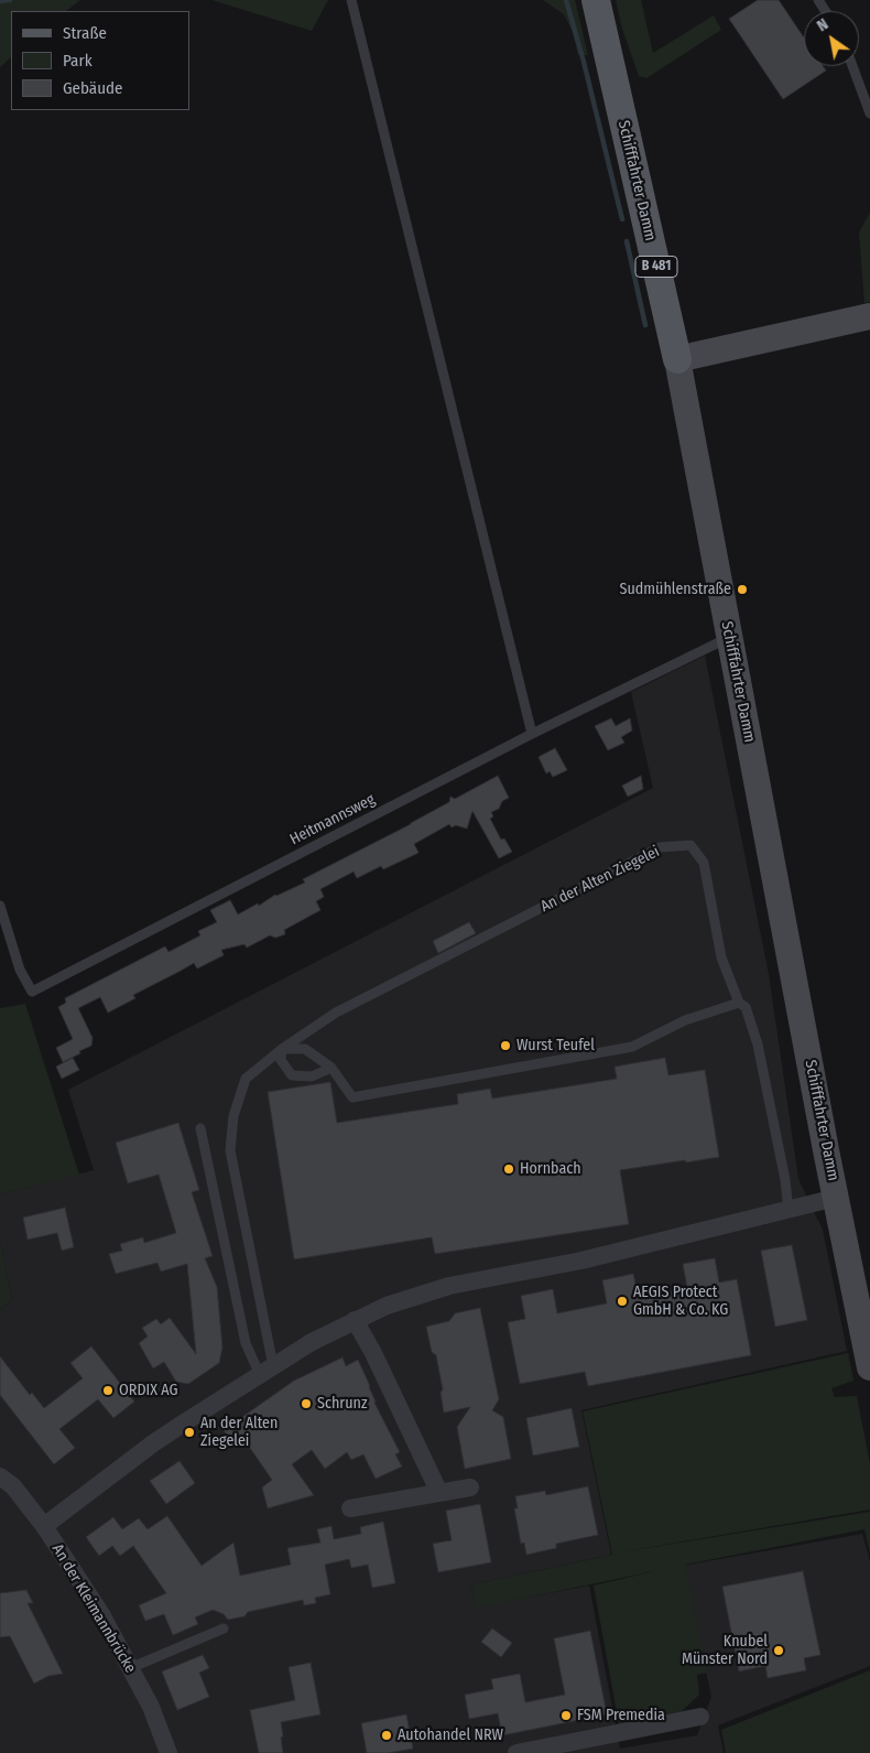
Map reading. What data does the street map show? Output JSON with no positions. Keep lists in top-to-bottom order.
{
  "streets": {
    "main road": ["Schifffahrter Damm", "B 481"],
    "street": ["An der Kleimannbrücke"],
    "lane": ["Heitmannsweg", "An der Alten Ziegelei"]
  },
  "crossings": [
    ["Schifffahrter Damm", "Heitmannsweg"]
  ],
  "places": [
    "Sudmühlenstraße",
    "Wurst Teufel",
    "Hornbach",
    "AEGIS Protect GmbH & Co. KG",
    "ORDIX AG",
    "Schrunz",
    "An der Alten Ziegelei",
    "Knubel Münster Nord",
    "FSM Premedia",
    "Autohandel NRW"
  ],
  "legend": ["Straße", "Park", "Gebäude"],
  "north": "top left"
}
